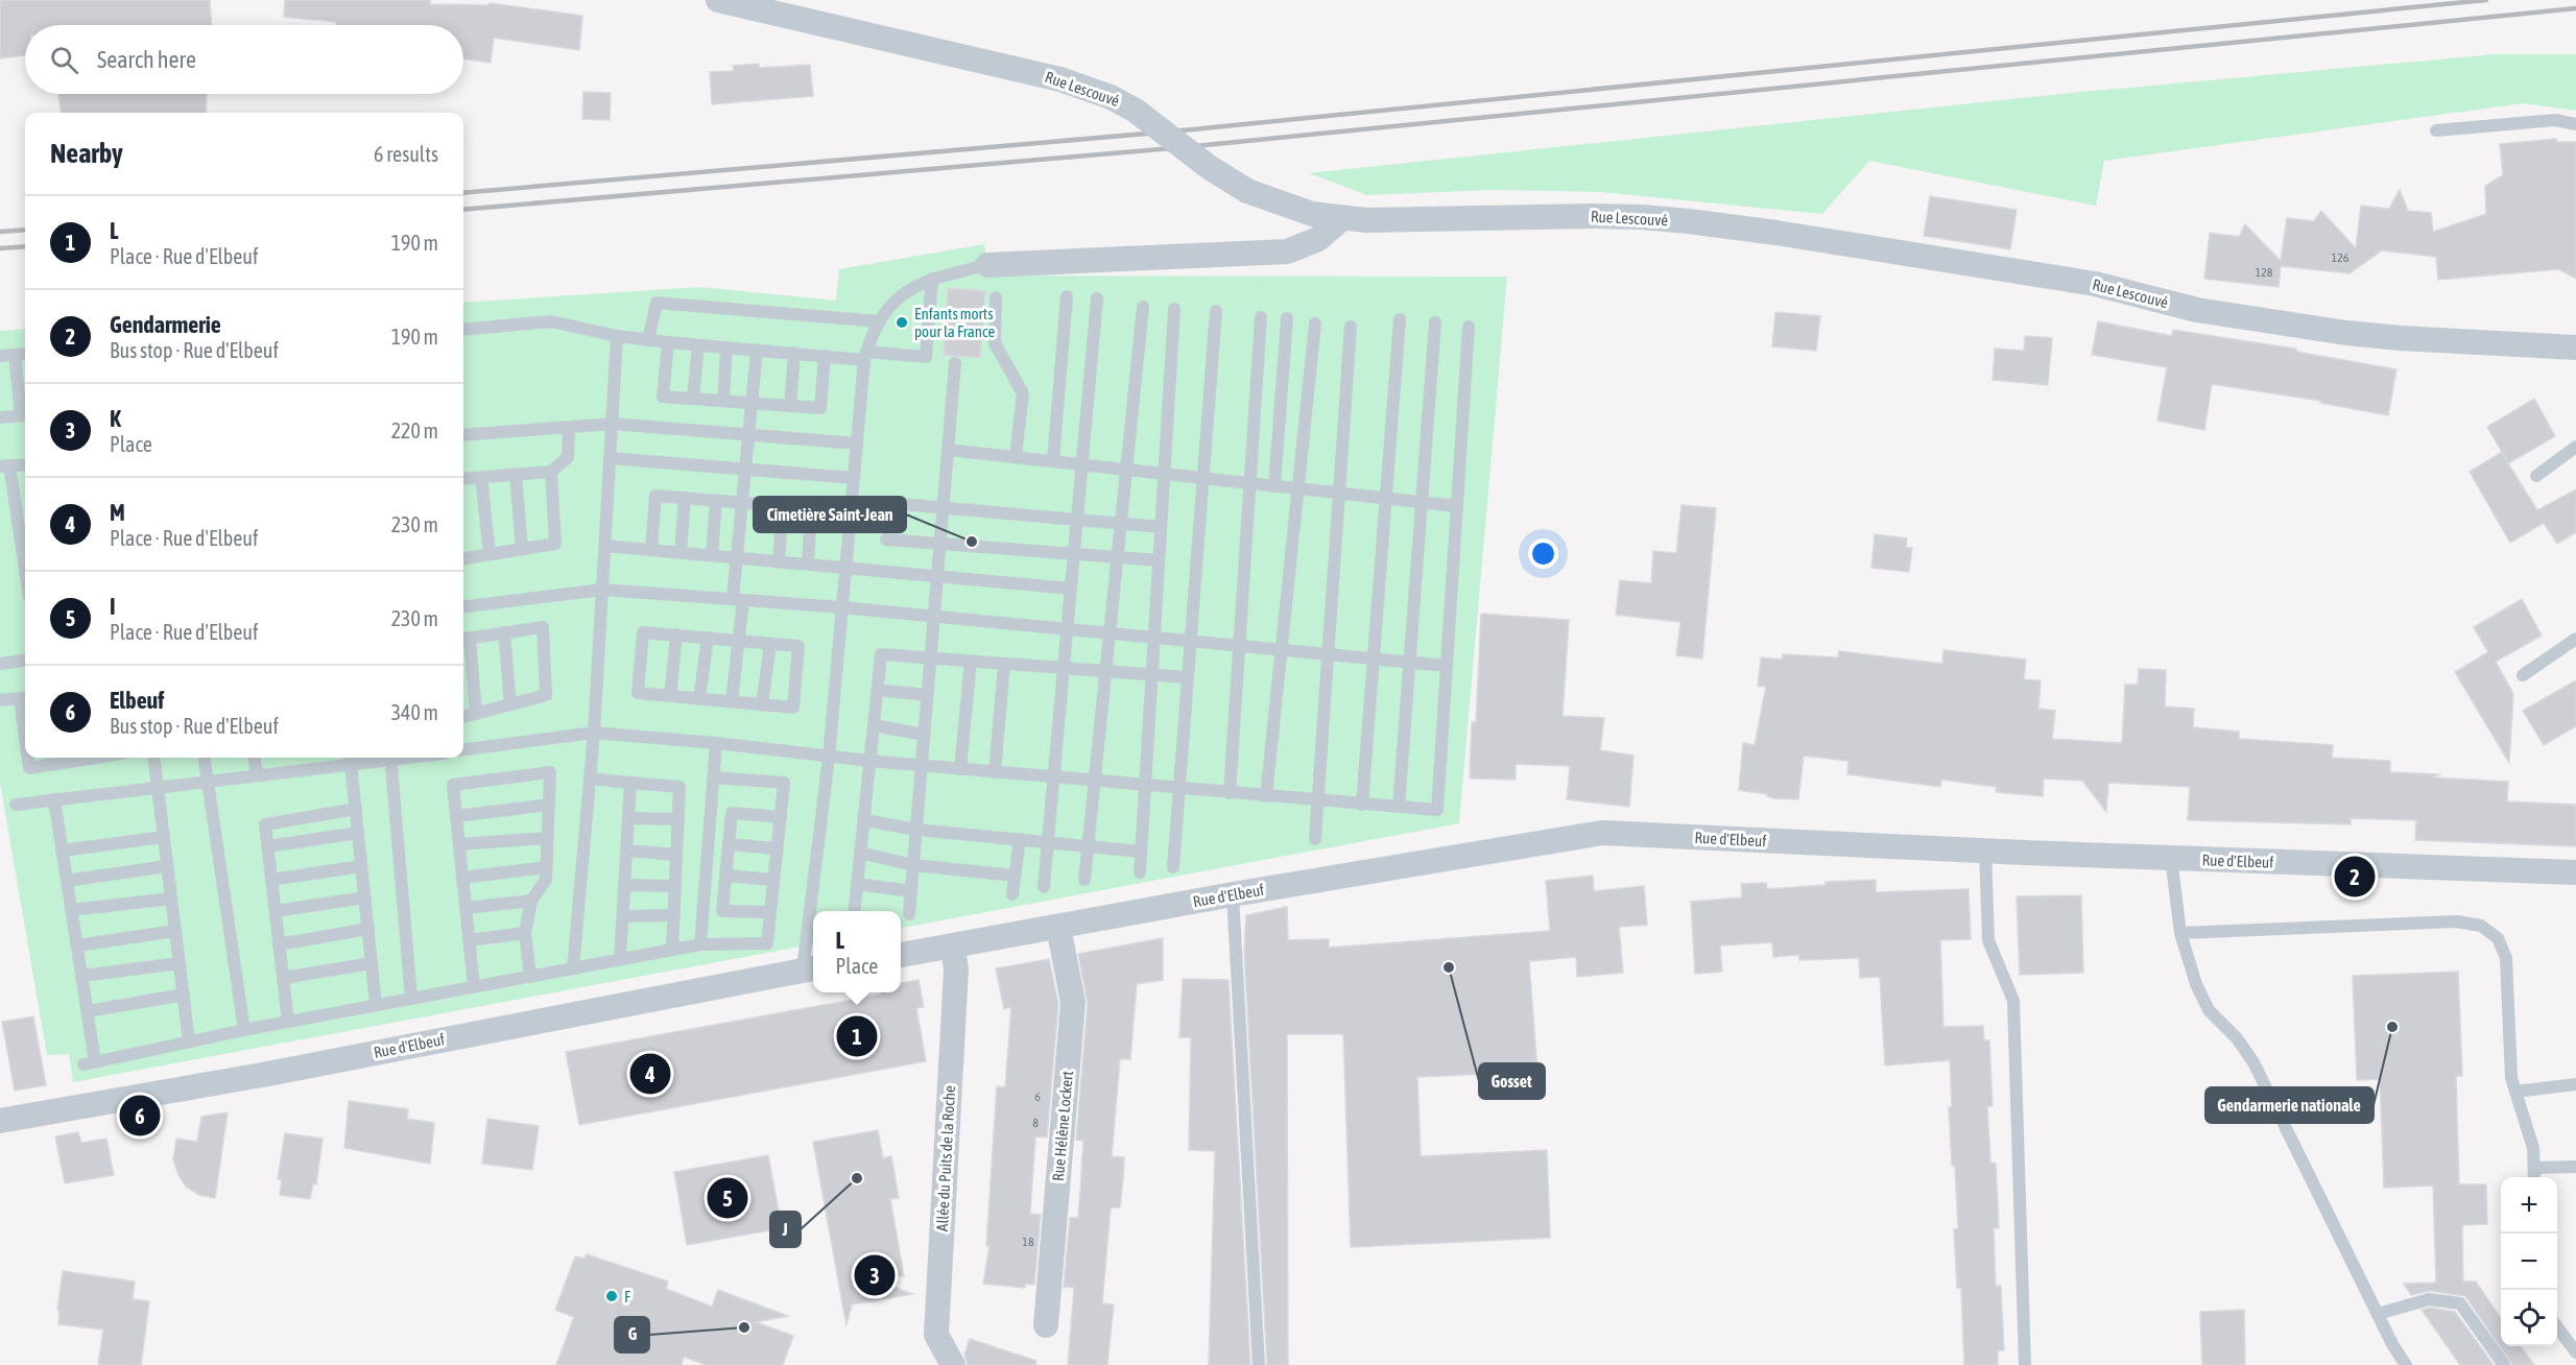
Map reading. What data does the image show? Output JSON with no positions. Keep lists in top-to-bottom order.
{
  "streets": {
    "street": [
      "Rue Lescouvé",
      "Rue d'Elbeuf",
      "Rue Hélène Lockert",
      "Allée du Puits de la Roche"
    ]
  },
  "crossings": [
    ["Rue d'Elbeuf", "Rue Hélène Lockert"],
    ["Rue d'Elbeuf", "Allée du Puits de la Roche"]
  ],
  "places": [
    "Enfants morts pour la France",
    "Cimetière Saint-Jean",
    "Gosset",
    "Gendarmerie nationale",
    "J",
    "F",
    "G"
  ],
  "house_numbers": [
    "126",
    "128",
    "6",
    "8",
    "18"
  ],
  "page": {
    "search": "Search here",
    "heading": ["Nearby", "6 results"],
    "list": [
      {
        "mark": "1",
        "name": "L",
        "note": "Place · Rue d'Elbeuf",
        "value": "190 m"
      },
      {
        "mark": "2",
        "name": "Gendarmerie",
        "note": "Bus stop · Rue d'Elbeuf",
        "value": "190 m"
      },
      {
        "mark": "3",
        "name": "K",
        "note": "Place",
        "value": "220 m"
      },
      {
        "mark": "4",
        "name": "M",
        "note": "Place · Rue d'Elbeuf",
        "value": "230 m"
      },
      {
        "mark": "5",
        "name": "I",
        "note": "Place · Rue d'Elbeuf",
        "value": "230 m"
      },
      {
        "mark": "6",
        "name": "Elbeuf",
        "note": "Bus stop · Rue d'Elbeuf",
        "value": "340 m"
      }
    ],
    "pins": [
      "2",
      "1",
      "4",
      "6",
      "5",
      "3"
    ],
    "popup": ["L", "Place"],
    "map_buttons": ["+", "−"]
  }
}
